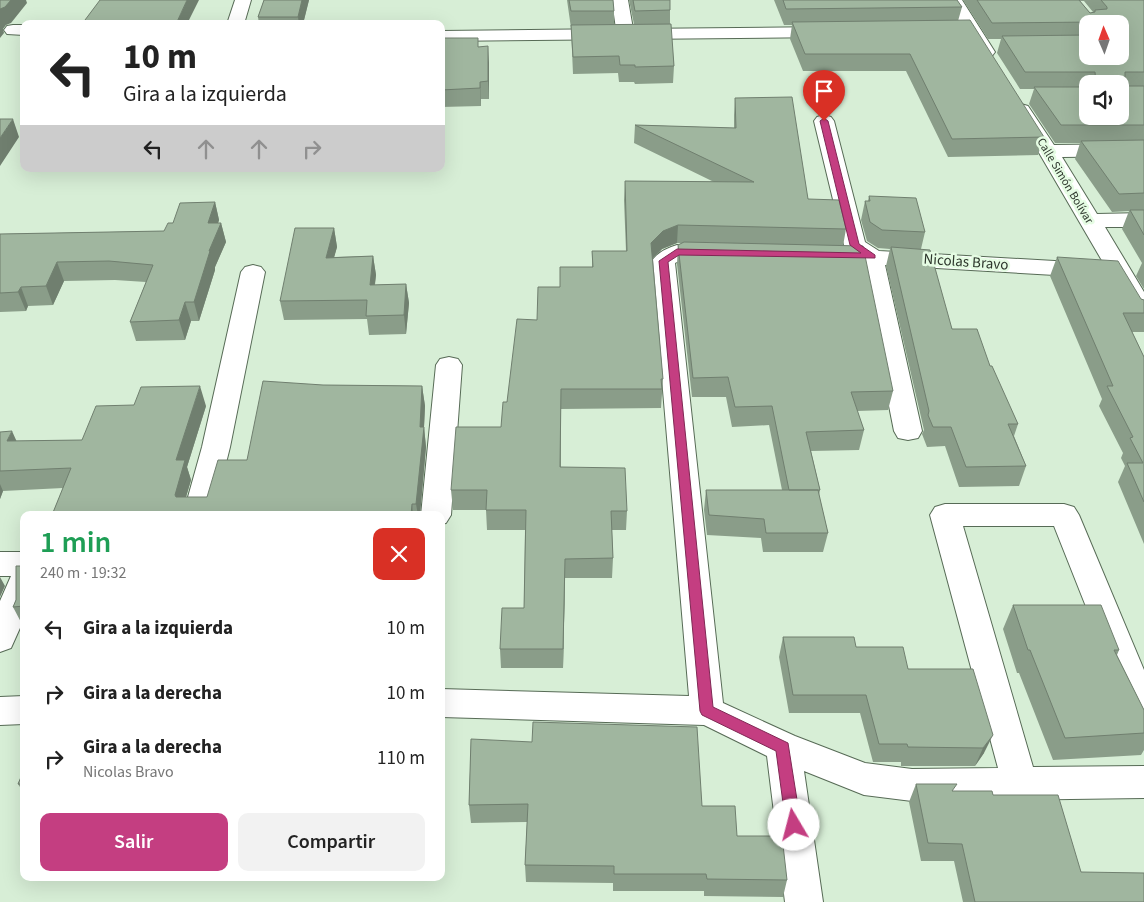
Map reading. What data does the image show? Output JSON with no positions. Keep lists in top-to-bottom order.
{
  "streets": {
    "street": ["Calle Simón Bolívar", "Nicolas Bravo"]
  },
  "crossings": [
    ["Calle Simón Bolívar", "Nicolas Bravo"]
  ],
  "north": "top",
  "page": {
    "turn": ["10 m", "Gira a la izquierda"],
    "heading": ["1 min", "240 m · 19:32"],
    "list": [
      {
        "name": "Gira a la izquierda",
        "value": "10 m"
      },
      {
        "name": "Gira a la derecha",
        "value": "10 m"
      },
      {
        "name": "Gira a la derecha",
        "note": "Nicolas Bravo",
        "value": "110 m"
      }
    ],
    "buttons": ["Salir", "Compartir"]
  }
}
